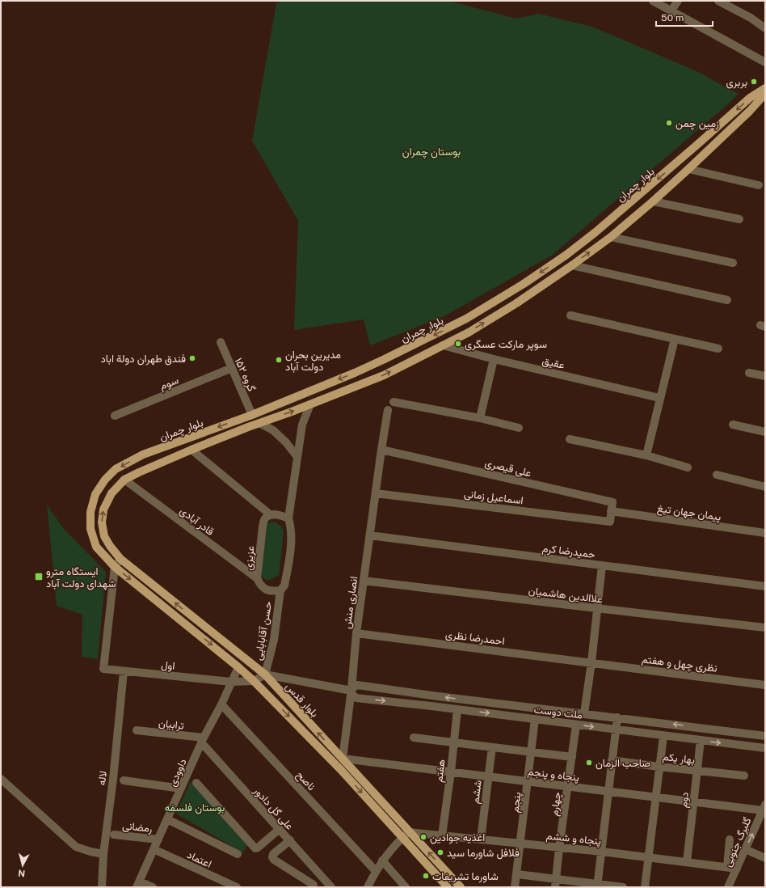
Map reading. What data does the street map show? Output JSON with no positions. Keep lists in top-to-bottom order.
{
  "streets": {
    "main road": ["بلوار چمران", "بلوار قدس"],
    "street": [
      "عقیق",
      "گروه ۱۵۲",
      "سوم",
      "علی قیصری",
      "اسماعیل زمانی",
      "پیمان جهان تیغ",
      "قادر آبادی",
      "حمیدرضا کرم",
      "عزیزی",
      "علاالدین هاشمیان",
      "انصاری منش",
      "حسن آقابابایی",
      "احمدرضا نظری",
      "نظری چهل و هفتم",
      "اول",
      "ملت دوست",
      "ترابیان",
      "بهار یکم",
      "هفتم",
      "داوودی",
      "پنجاه و پنجم",
      "لاله",
      "ناصح",
      "ششم",
      "دوم",
      "پنجم",
      "چهارم",
      "علی گل دادور",
      "رمضانی",
      "پنجاه و ششم",
      "گلبرگ جنوبی",
      "اعتماد"
    ]
  },
  "crossings": [
    ["بلوار چمران", "گروه ۱۵۲"],
    ["بلوار چمران", "بلوار قدس"],
    ["گروه ۱۵۲", "سوم"],
    ["علی قیصری", "اسماعیل زمانی"],
    ["علی قیصری", "پیمان جهان تیغ"],
    ["علی قیصری", "انصاری منش"],
    ["اسماعیل زمانی", "پیمان جهان تیغ"],
    ["اسماعیل زمانی", "انصاری منش"],
    ["قادر آبادی", "عزیزی"],
    ["قادر آبادی", "بلوار قدس"],
    ["حمیدرضا کرم", "انصاری منش"],
    ["عزیزی", "حسن آقابابایی"],
    ["علاالدین هاشمیان", "انصاری منش"],
    ["انصاری منش", "احمدرضا نظری"],
    ["انصاری منش", "بلوار قدس"],
    ["انصاری منش", "ملت دوست"],
    ["انصاری منش", "پنجاه و پنجم"],
    ["حسن آقابابایی", "بلوار قدس"],
    ["احمدرضا نظری", "نظری چهل و هفتم"],
    ["اول", "بلوار قدس"],
    ["اول", "داوودی"],
    ["اول", "لاله"],
    ["بلوار قدس", "داوودی"],
    ["بلوار قدس", "پنجاه و پنجم"],
    ["بلوار قدس", "پنجاه و ششم"],
    ["ملت دوست", "هفتم"],
    ["ملت دوست", "دوم"],
    ["ملت دوست", "پنجم"],
    ["ملت دوست", "چهارم"],
    ["ترابیان", "داوودی"],
    ["ترابیان", "علی گل دادور"],
    ["بهار یکم", "دوم"],
    ["هفتم", "پنجاه و پنجم"],
    ["هفتم", "پنجاه و ششم"],
    ["داوودی", "ناصح"],
    ["داوودی", "علی گل دادور"],
    ["داوودی", "رمضانی"],
    ["داوودی", "اعتماد"],
    ["پنجاه و پنجم", "ششم"],
    ["پنجاه و پنجم", "دوم"],
    ["پنجاه و پنجم", "پنجم"],
    ["پنجاه و پنجم", "چهارم"],
    ["پنجاه و پنجم", "گلبرگ جنوبی"],
    ["ششم", "پنجاه و ششم"],
    ["دوم", "پنجاه و ششم"],
    ["پنجم", "پنجاه و ششم"],
    ["چهارم", "پنجاه و ششم"],
    ["پنجاه و ششم", "گلبرگ جنوبی"]
  ],
  "parks": ["بوستان چمران", "بوستان فلسفه"],
  "places": {
    "other": [
      "بربری",
      "زمین چمن",
      "سوپر مارکت عسگری",
      "فندق طهران دولة اباد",
      "مدیرین بحران دولت آباد",
      "صاحب الزمان",
      "اغذیه جوادین",
      "فلافل شاورما سید",
      "شاورما تشریفات"
    ],
    "transit": ["ایستگاه مترو شهدای دولت آباد"]
  },
  "scale_bar": "50 m",
  "north": "bottom"
}
